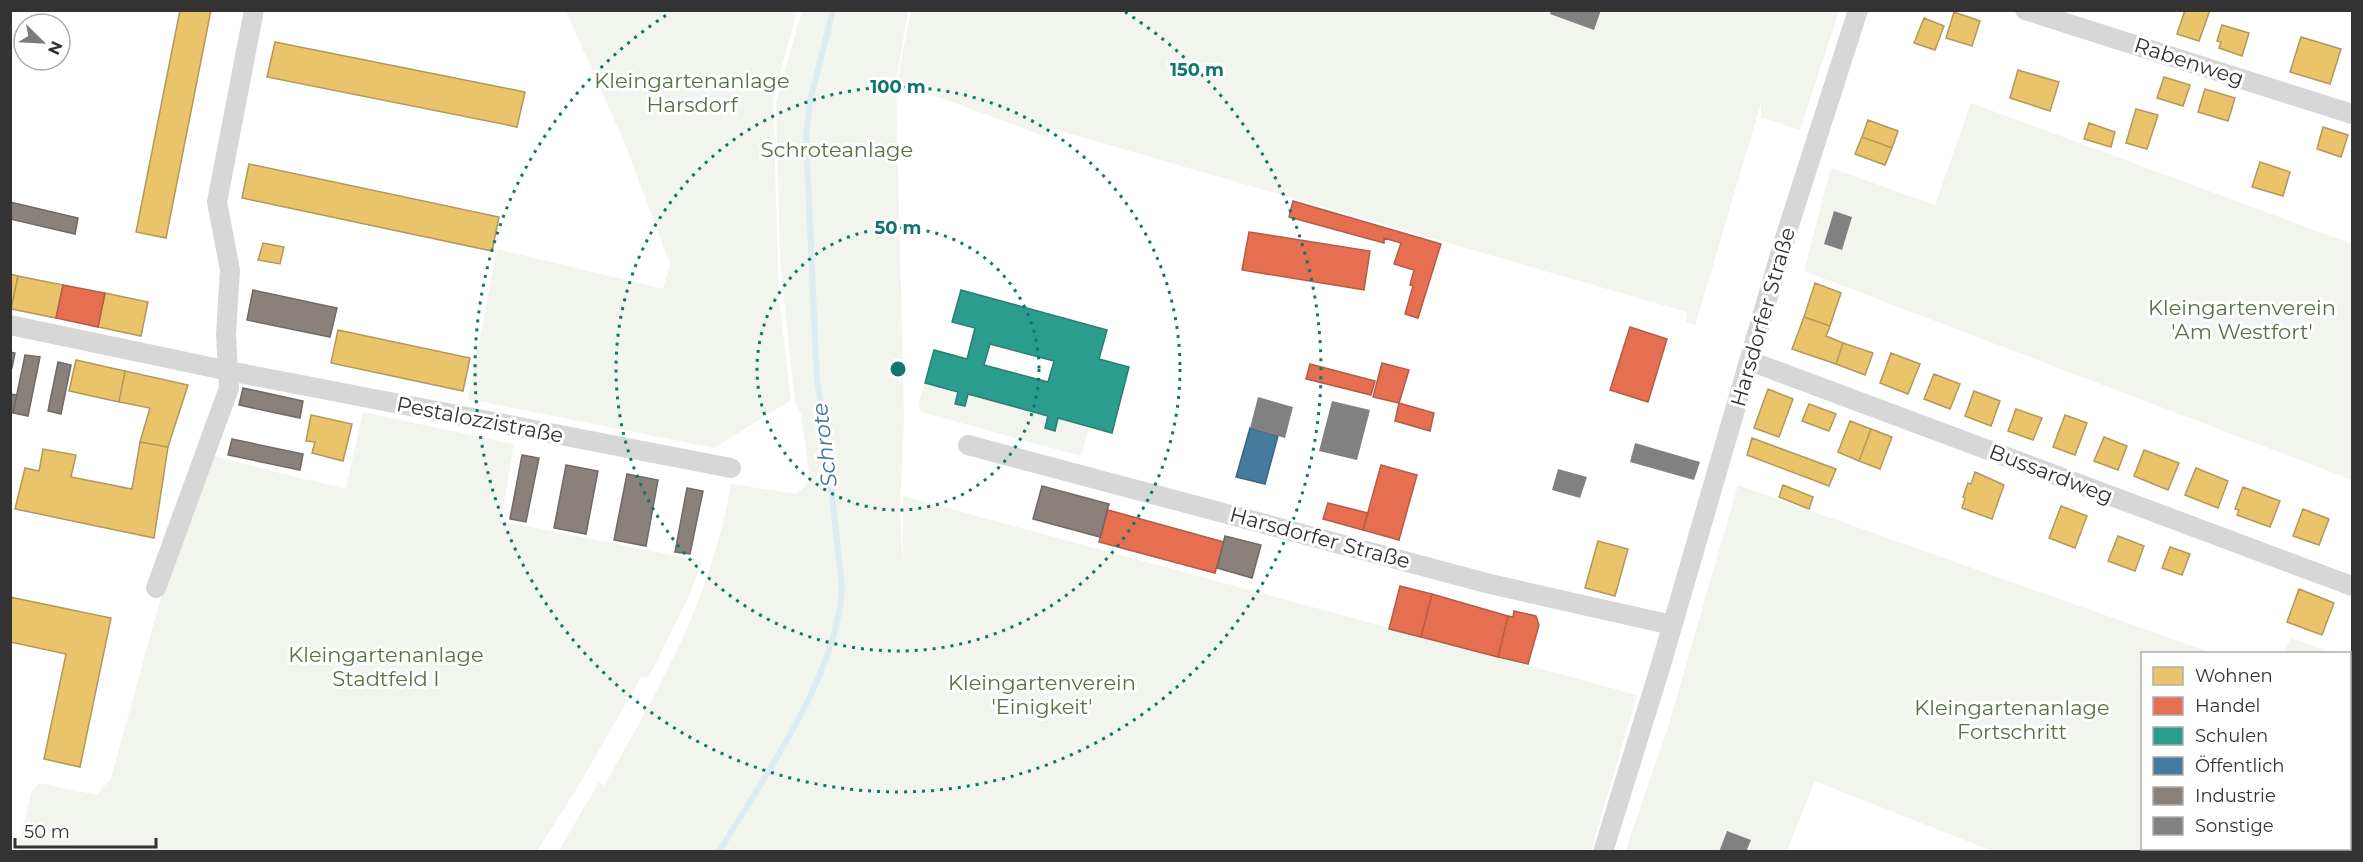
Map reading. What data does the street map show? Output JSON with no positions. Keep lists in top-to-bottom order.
{
  "streets": {
    "street": [
      "Rabenweg",
      "Harsdorfer Straße",
      "Pestalozzistraße",
      "Bussardweg"
    ]
  },
  "crossings": [
    ["Harsdorfer Straße", "Bussardweg"]
  ],
  "water": ["Schrote"],
  "parks": [
    "Kleingartenanlage Harsdorf",
    "Schroteanlage",
    "Kleingartenverein 'Am Westfort'",
    "Kleingartenanlage Stadtfeld I",
    "Kleingartenverein 'Einigkeit'",
    "Kleingartenanlage Fortschritt"
  ],
  "legend": [
    "Wohnen",
    "Handel",
    "Schulen",
    "Öffentlich",
    "Industrie",
    "Sonstige"
  ],
  "scale_bar": "50 m",
  "north": "bottom right",
  "rings": ["150 m", "100 m", "50 m"]
}
